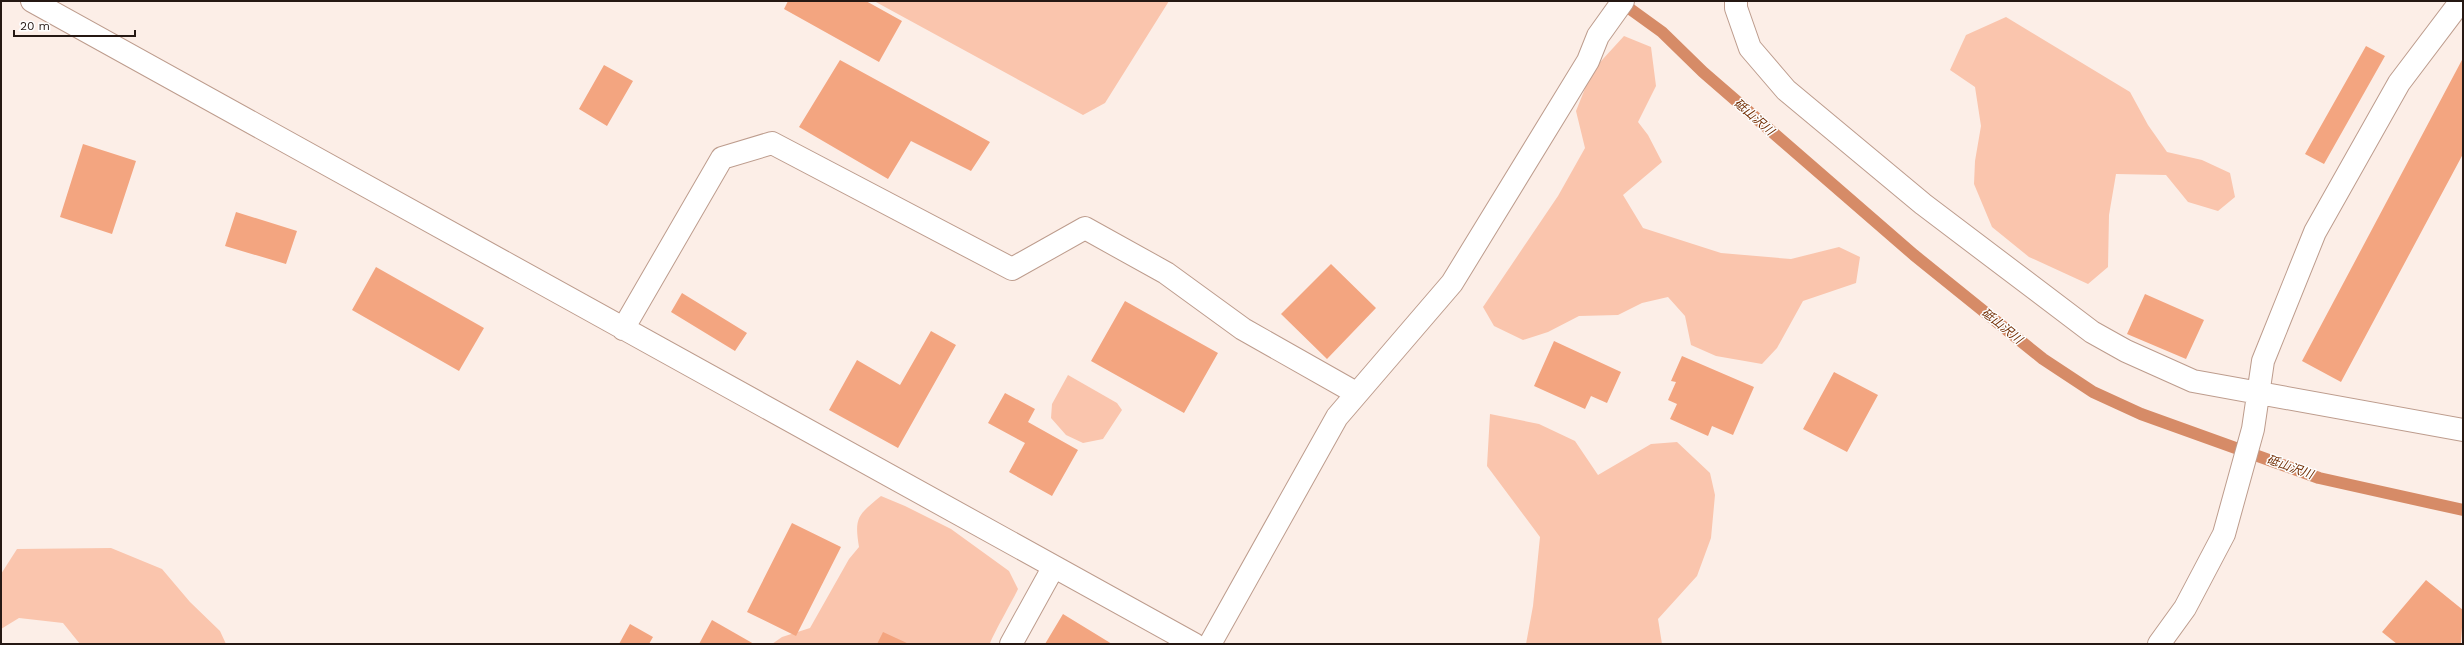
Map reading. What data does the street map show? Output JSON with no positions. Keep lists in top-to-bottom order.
{
  "water": ["砥山沢川"],
  "scale_bar": "20 m"
}
